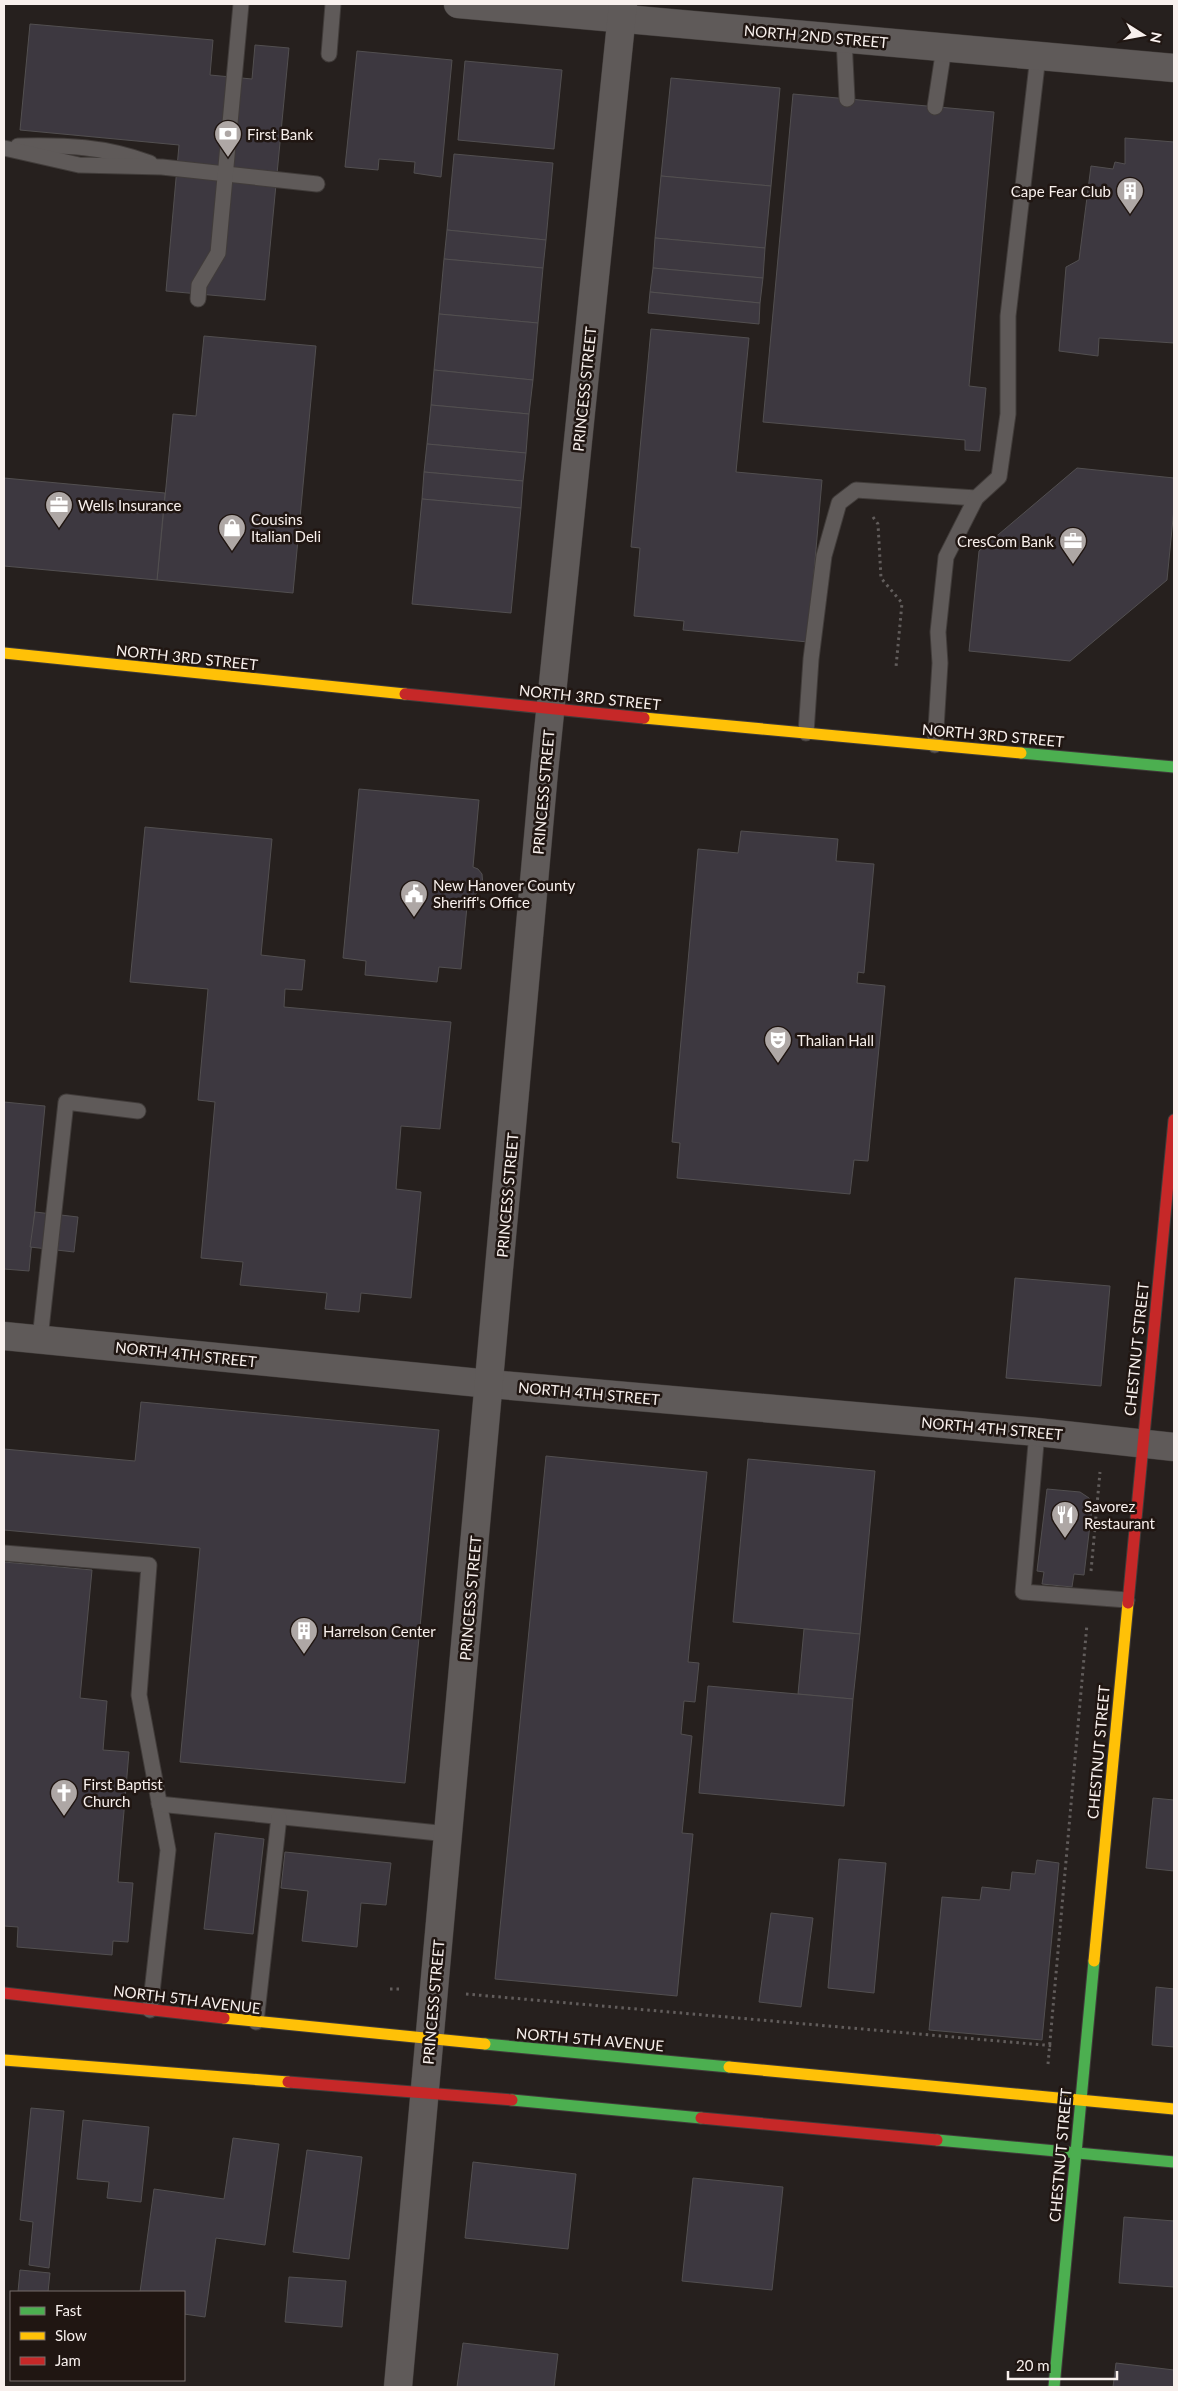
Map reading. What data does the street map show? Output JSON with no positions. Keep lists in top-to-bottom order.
{
  "streets": {
    "street": [
      "NORTH 2ND STREET",
      "PRINCESS STREET",
      "NORTH 3RD STREET",
      "CHESTNUT STREET",
      "NORTH 4TH STREET",
      "NORTH 5TH AVENUE"
    ]
  },
  "crossings": [
    ["NORTH 2ND STREET", "PRINCESS STREET"],
    ["PRINCESS STREET", "NORTH 3RD STREET"],
    ["PRINCESS STREET", "NORTH 4TH STREET"],
    ["PRINCESS STREET", "NORTH 5TH AVENUE"],
    ["CHESTNUT STREET", "NORTH 4TH STREET"],
    ["CHESTNUT STREET", "NORTH 5TH AVENUE"]
  ],
  "places": {
    "bank": ["First Bank"],
    "building": ["Cape Fear Club", "Harrelson Center"],
    "office": ["Wells Insurance", "CresCom Bank"],
    "shop": ["Cousins Italian Deli"],
    "public building": ["New Hanover County Sheriff's Office"],
    "theatre": ["Thalian Hall"],
    "restaurant": ["Savorez Restaurant"],
    "church": ["First Baptist Church"]
  },
  "legend": ["Fast", "Slow", "Jam"],
  "scale_bar": "20 m",
  "north": "right"
}
